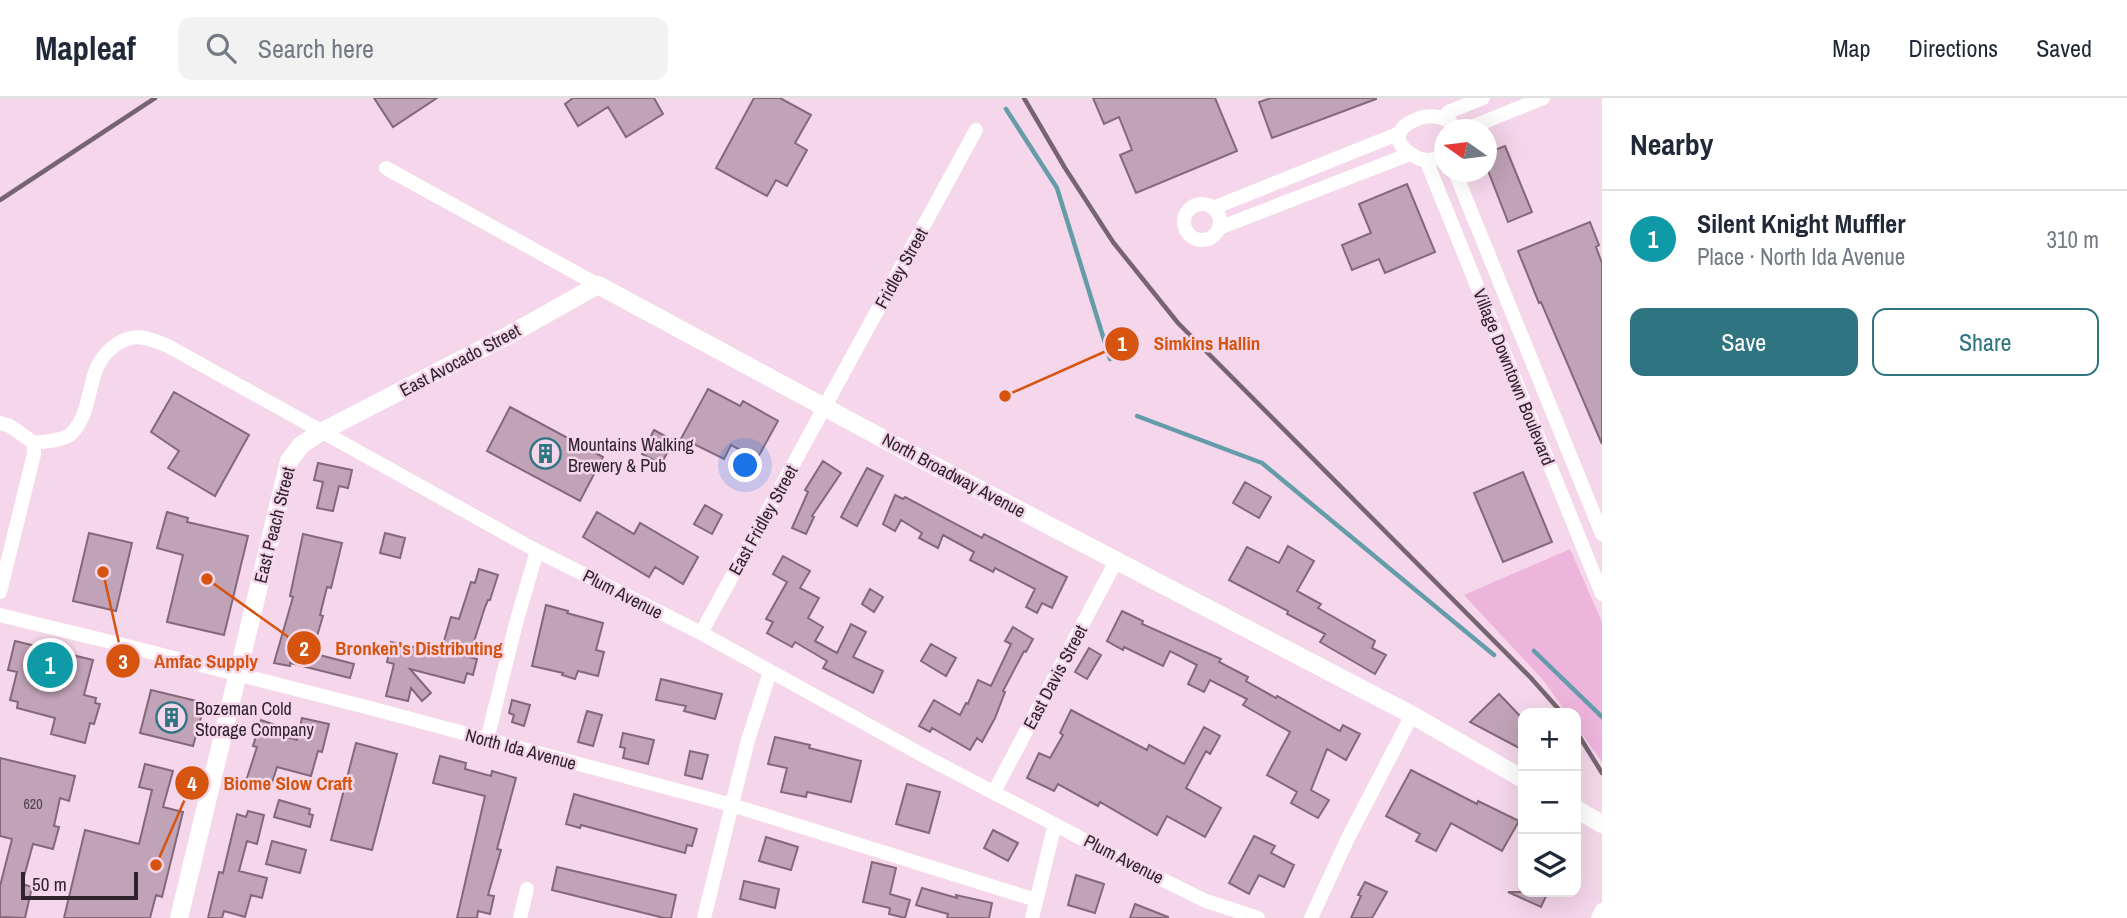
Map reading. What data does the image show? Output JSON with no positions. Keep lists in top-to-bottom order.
{
  "streets": {
    "street": [
      "Fridley Street",
      "East Avocado Street",
      "Village Downtown Boulevard",
      "North Broadway Avenue",
      "East Fridley Street",
      "East Peach Street",
      "Plum Avenue",
      "East Davis Street",
      "North Ida Avenue"
    ]
  },
  "crossings": [
    ["Fridley Street", "North Broadway Avenue"],
    ["Fridley Street", "East Fridley Street"],
    ["East Avocado Street", "North Broadway Avenue"],
    ["East Avocado Street", "East Peach Street"],
    ["East Avocado Street", "Plum Avenue"],
    ["North Broadway Avenue", "East Fridley Street"],
    ["North Broadway Avenue", "East Davis Street"],
    ["East Fridley Street", "Plum Avenue"],
    ["East Peach Street", "Plum Avenue"],
    ["East Peach Street", "North Ida Avenue"],
    ["Plum Avenue", "East Davis Street"]
  ],
  "places": {
    "other": [
      "Simkins Hallin",
      "Amfac Supply",
      "Bronken's Distributing",
      "Biome Slow Craft"
    ],
    "building": ["Mountains Walking Brewery & Pub", "Bozeman Cold Storage Company"]
  },
  "house_numbers": ["620"],
  "scale_bar": "50 m",
  "north": "left",
  "page": {
    "header": "Mapleaf",
    "search": "Search here",
    "nav": ["Map", "Directions", "Saved"],
    "heading": "Nearby",
    "list": [
      {
        "mark": "1",
        "name": "Silent Knight Muffler",
        "note": "Place · North Ida Avenue",
        "value": "310 m"
      }
    ],
    "buttons": ["Save", "Share"],
    "pins": "1",
    "map_buttons": ["+", "−"],
    "scale": "50 m"
  }
}
